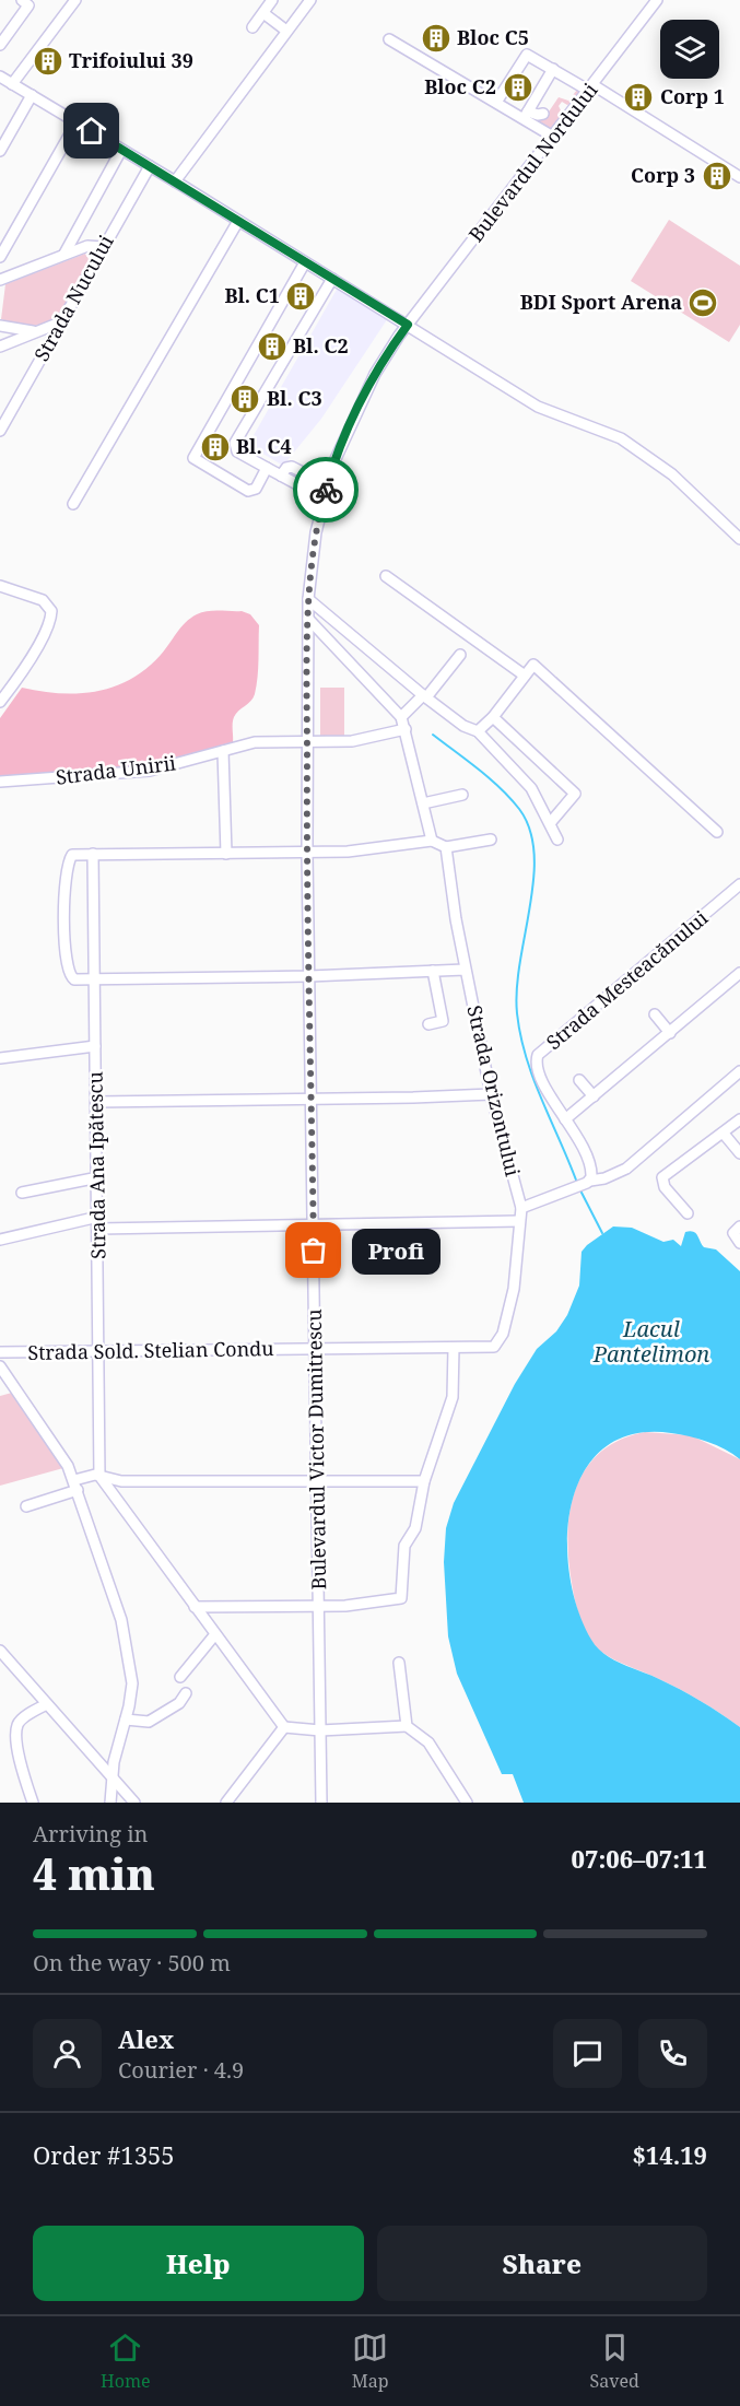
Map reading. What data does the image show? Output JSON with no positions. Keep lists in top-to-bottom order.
{
  "streets": {
    "street": [
      "Bulevardul Nordului",
      "Strada Nucului",
      "Strada Unirii",
      "Strada Mesteacănului",
      "Strada Orizontului",
      "Strada Ana Ipătescu",
      "Strada Sold. Stelian Condu",
      "Bulevardul Victor Dumitrescu"
    ]
  },
  "crossings": [
    ["Bulevardul Nordului", "Bulevardul Victor Dumitrescu"],
    ["Strada Unirii", "Strada Orizontului"],
    ["Strada Unirii", "Bulevardul Victor Dumitrescu"],
    ["Strada Orizontului", "Strada Sold. Stelian Condu"],
    ["Strada Ana Ipătescu", "Strada Sold. Stelian Condu"],
    ["Strada Sold. Stelian Condu", "Bulevardul Victor Dumitrescu"]
  ],
  "water": ["Lacul Pantelimon"],
  "places": {
    "building": [
      "Bloc C5",
      "Trifoiului 39",
      "Bloc C2",
      "Corp 1",
      "Corp 3",
      "Bl. C1",
      "Bl. C2",
      "Bl. C3",
      "Bl. C4"
    ],
    "sports": ["BDI Sport Arena"],
    "other": ["Profi"]
  },
  "page": {
    "bubble": "Profi",
    "heading": ["4 min", "Arriving in", "07:06–07:11"],
    "panel": [
      "Alex",
      "Courier · 4.9",
      "Order #1355",
      "$14.19"
    ],
    "bar": "On the way · 500 m",
    "buttons": ["Help", "Share"],
    "tabs": ["Home", "Map", "Saved"]
  }
}
